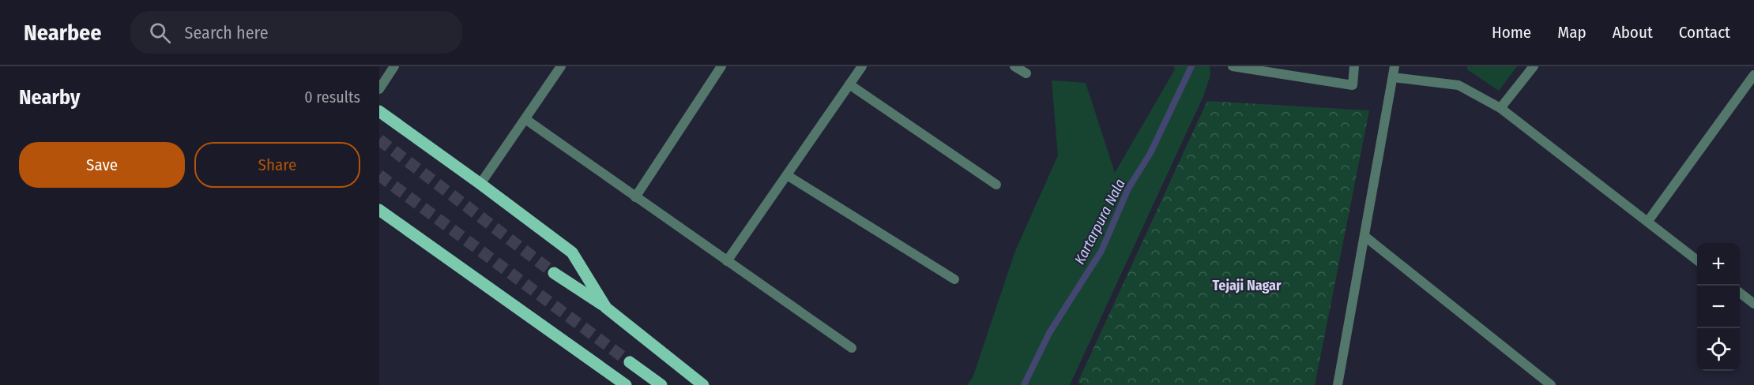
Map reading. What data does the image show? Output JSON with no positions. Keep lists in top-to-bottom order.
{
  "districts": ["Tejaji Nagar"],
  "water": ["Kartarpura Nala"],
  "page": {
    "header": "Nearbee",
    "search": "Search here",
    "nav": [
      "Home",
      "Map",
      "About",
      "Contact"
    ],
    "heading": ["Nearby", "0 results"],
    "buttons": ["Save", "Share"],
    "map_buttons": ["+", "−"]
  }
}
